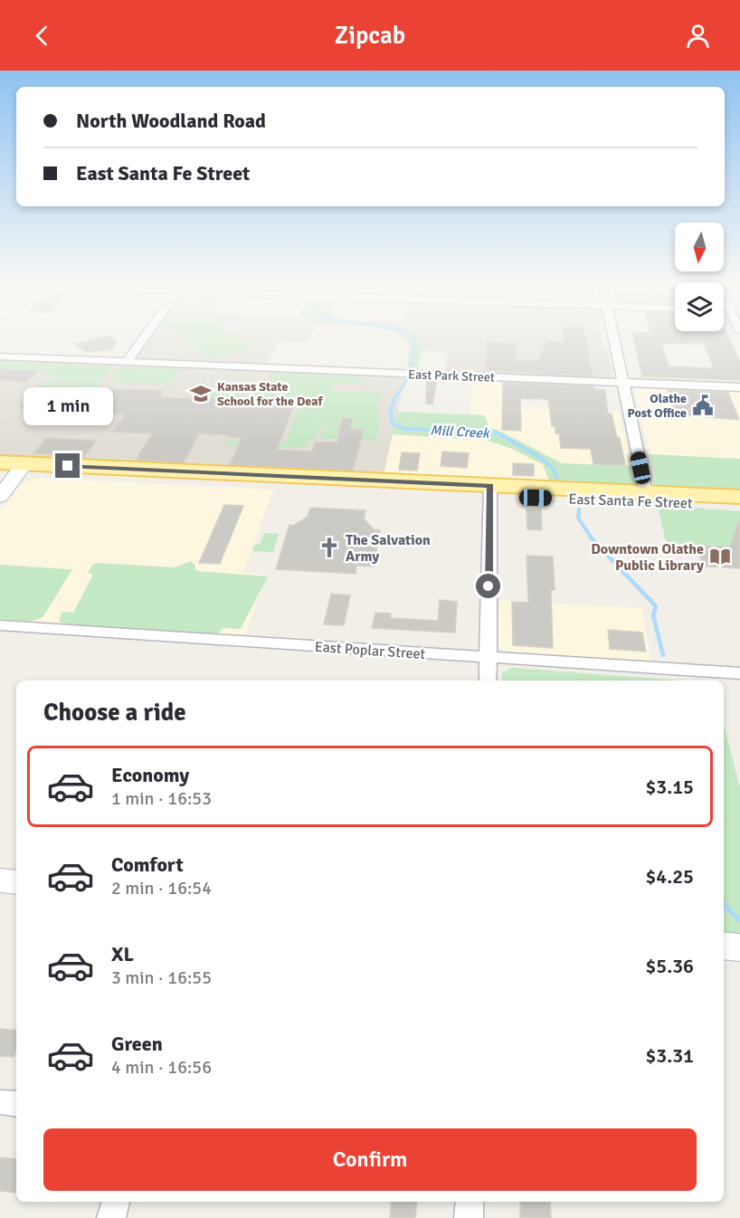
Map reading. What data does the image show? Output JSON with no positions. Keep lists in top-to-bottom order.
{
  "streets": {
    "main road": ["East Santa Fe Street"],
    "street": ["East Park Street", "East Poplar Street"]
  },
  "water": ["Mill Creek"],
  "places": {
    "school or university": ["Kansas State School for the Deaf"],
    "public building": ["Olathe Post Office"],
    "church": ["The Salvation Army"],
    "library": ["Downtown Olathe Public Library"]
  },
  "north": "bottom",
  "page": {
    "header": "Zipcab",
    "banner": ["North Woodland Road", "East Santa Fe Street"],
    "bubble": "1 min",
    "heading": "Choose a ride",
    "list": [
      {
        "name": "Economy",
        "note": "1 min · 16:53",
        "value": "$3.15"
      },
      {
        "name": "Comfort",
        "note": "2 min · 16:54",
        "value": "$4.25"
      },
      {
        "name": "XL",
        "note": "3 min · 16:55",
        "value": "$5.36"
      },
      {
        "name": "Green",
        "note": "4 min · 16:56",
        "value": "$3.31"
      }
    ],
    "buttons": "Confirm"
  }
}
